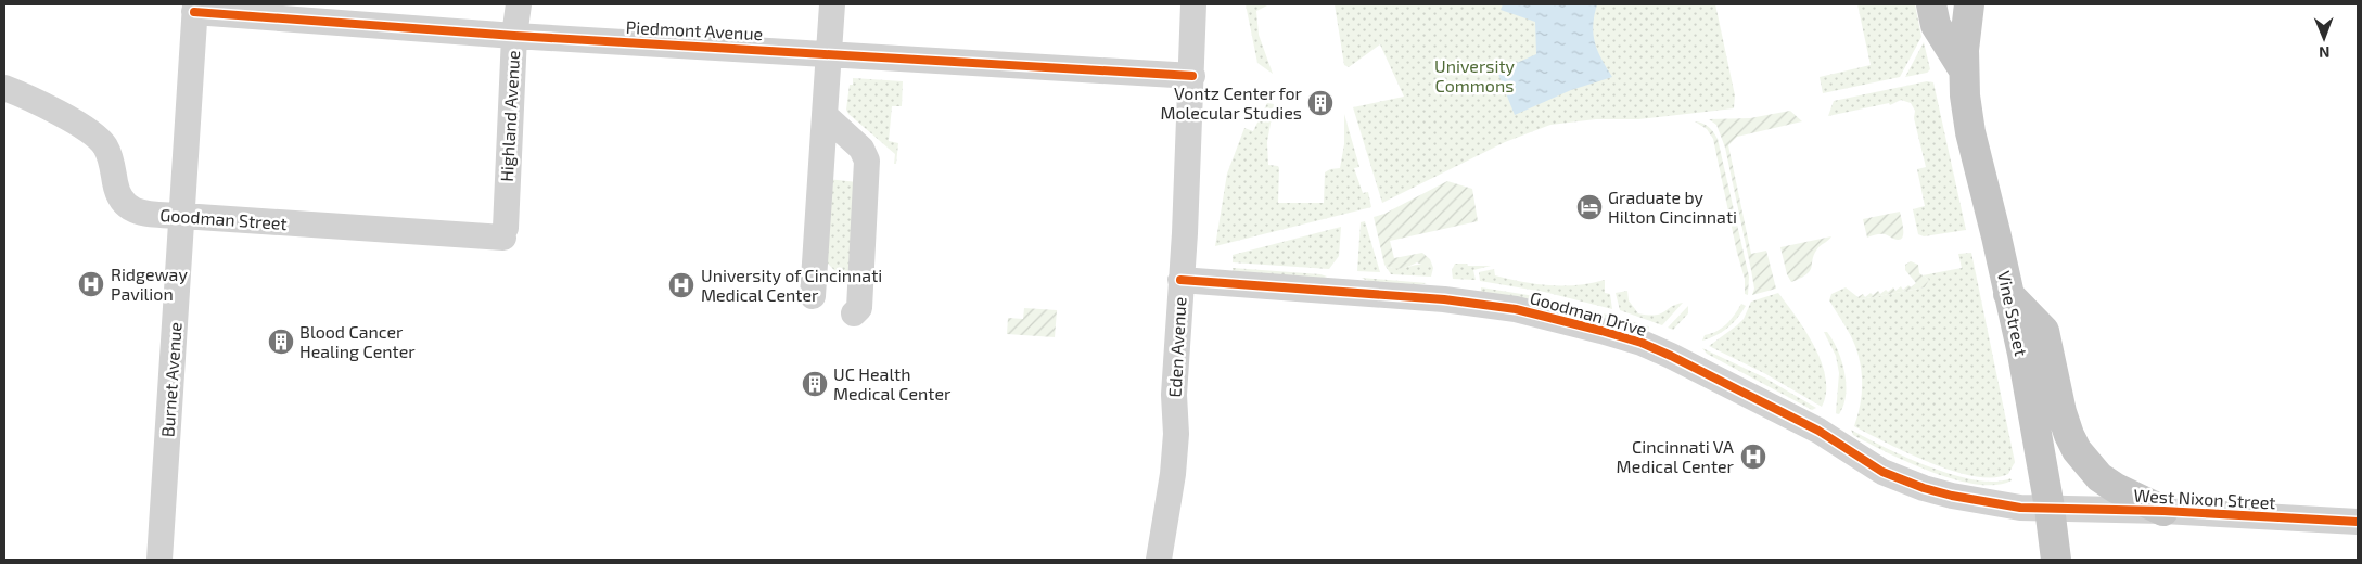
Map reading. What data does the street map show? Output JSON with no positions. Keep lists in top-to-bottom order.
{
  "streets": {
    "main road": ["Vine Street"],
    "street": [
      "Piedmont Avenue",
      "Highland Avenue",
      "Goodman Street",
      "Goodman Drive",
      "Eden Avenue",
      "Burnet Avenue",
      "West Nixon Street"
    ]
  },
  "crossings": [
    ["Piedmont Avenue", "Highland Avenue"],
    ["Piedmont Avenue", "Eden Avenue"],
    ["Piedmont Avenue", "Burnet Avenue"],
    ["Highland Avenue", "Goodman Street"],
    ["Goodman Street", "Burnet Avenue"],
    ["Goodman Drive", "Vine Street"],
    ["Goodman Drive", "Eden Avenue"],
    ["Goodman Drive", "West Nixon Street"],
    ["Vine Street", "West Nixon Street"]
  ],
  "parks": ["University Commons"],
  "places": {
    "building": ["Vontz Center for Molecular Studies", "Blood Cancer Healing Center", "UC Health Medical Center"],
    "hotel": ["Graduate by Hilton Cincinnati"],
    "hospital": ["Ridgeway Pavilion", "University of Cincinnati Medical Center", "Cincinnati VA Medical Center"]
  },
  "north": "bottom"
}
